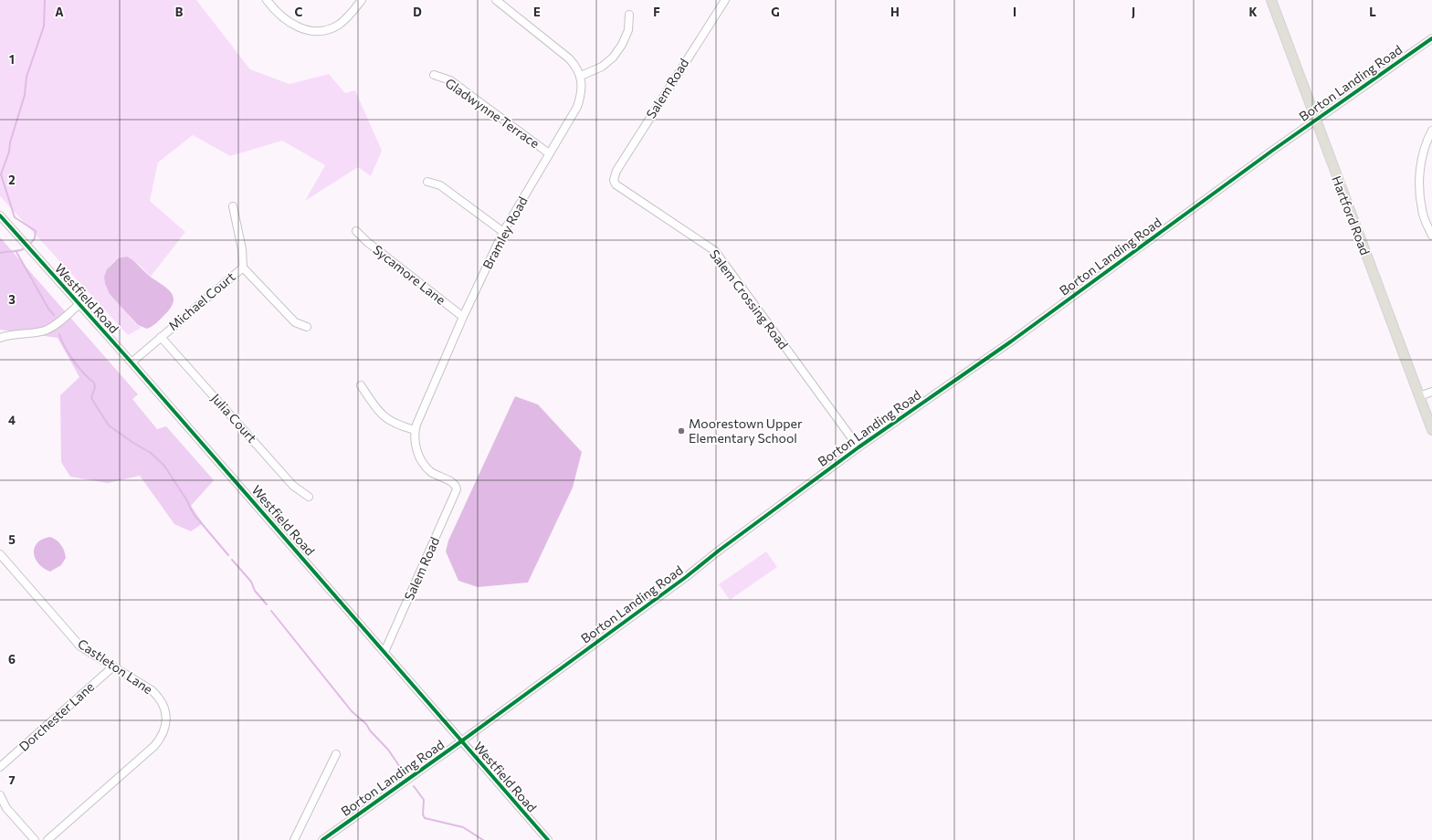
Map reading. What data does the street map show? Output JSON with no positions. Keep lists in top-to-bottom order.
{
  "streets": {
    "main road": ["Hartford Road"],
    "street": [
      "Borton Landing Road",
      "Salem Road",
      "Gladwynne Terrace",
      "Bramley Road",
      "Sycamore Lane",
      "Westfield Road",
      "Salem Crossing Road",
      "Michael Court",
      "Julia Court",
      "Castleton Lane",
      "Dorchester Lane"
    ]
  },
  "crossings": [
    ["Borton Landing Road", "Hartford Road"],
    ["Borton Landing Road", "Westfield Road"],
    ["Borton Landing Road", "Salem Crossing Road"],
    ["Salem Road", "Bramley Road"],
    ["Salem Road", "Westfield Road"],
    ["Salem Road", "Salem Crossing Road"],
    ["Gladwynne Terrace", "Bramley Road"],
    ["Bramley Road", "Sycamore Lane"],
    ["Westfield Road", "Michael Court"],
    ["Michael Court", "Julia Court"],
    ["Castleton Lane", "Dorchester Lane"]
  ],
  "places": ["Moorestown Upper Elementary School"],
  "grid": {
    "columns": [
      "A",
      "B",
      "C",
      "D",
      "E",
      "F",
      "G",
      "H",
      "I",
      "J",
      "K",
      "L"
    ],
    "rows": [
      "1",
      "2",
      "3",
      "4",
      "5",
      "6",
      "7"
    ]
  }
}
